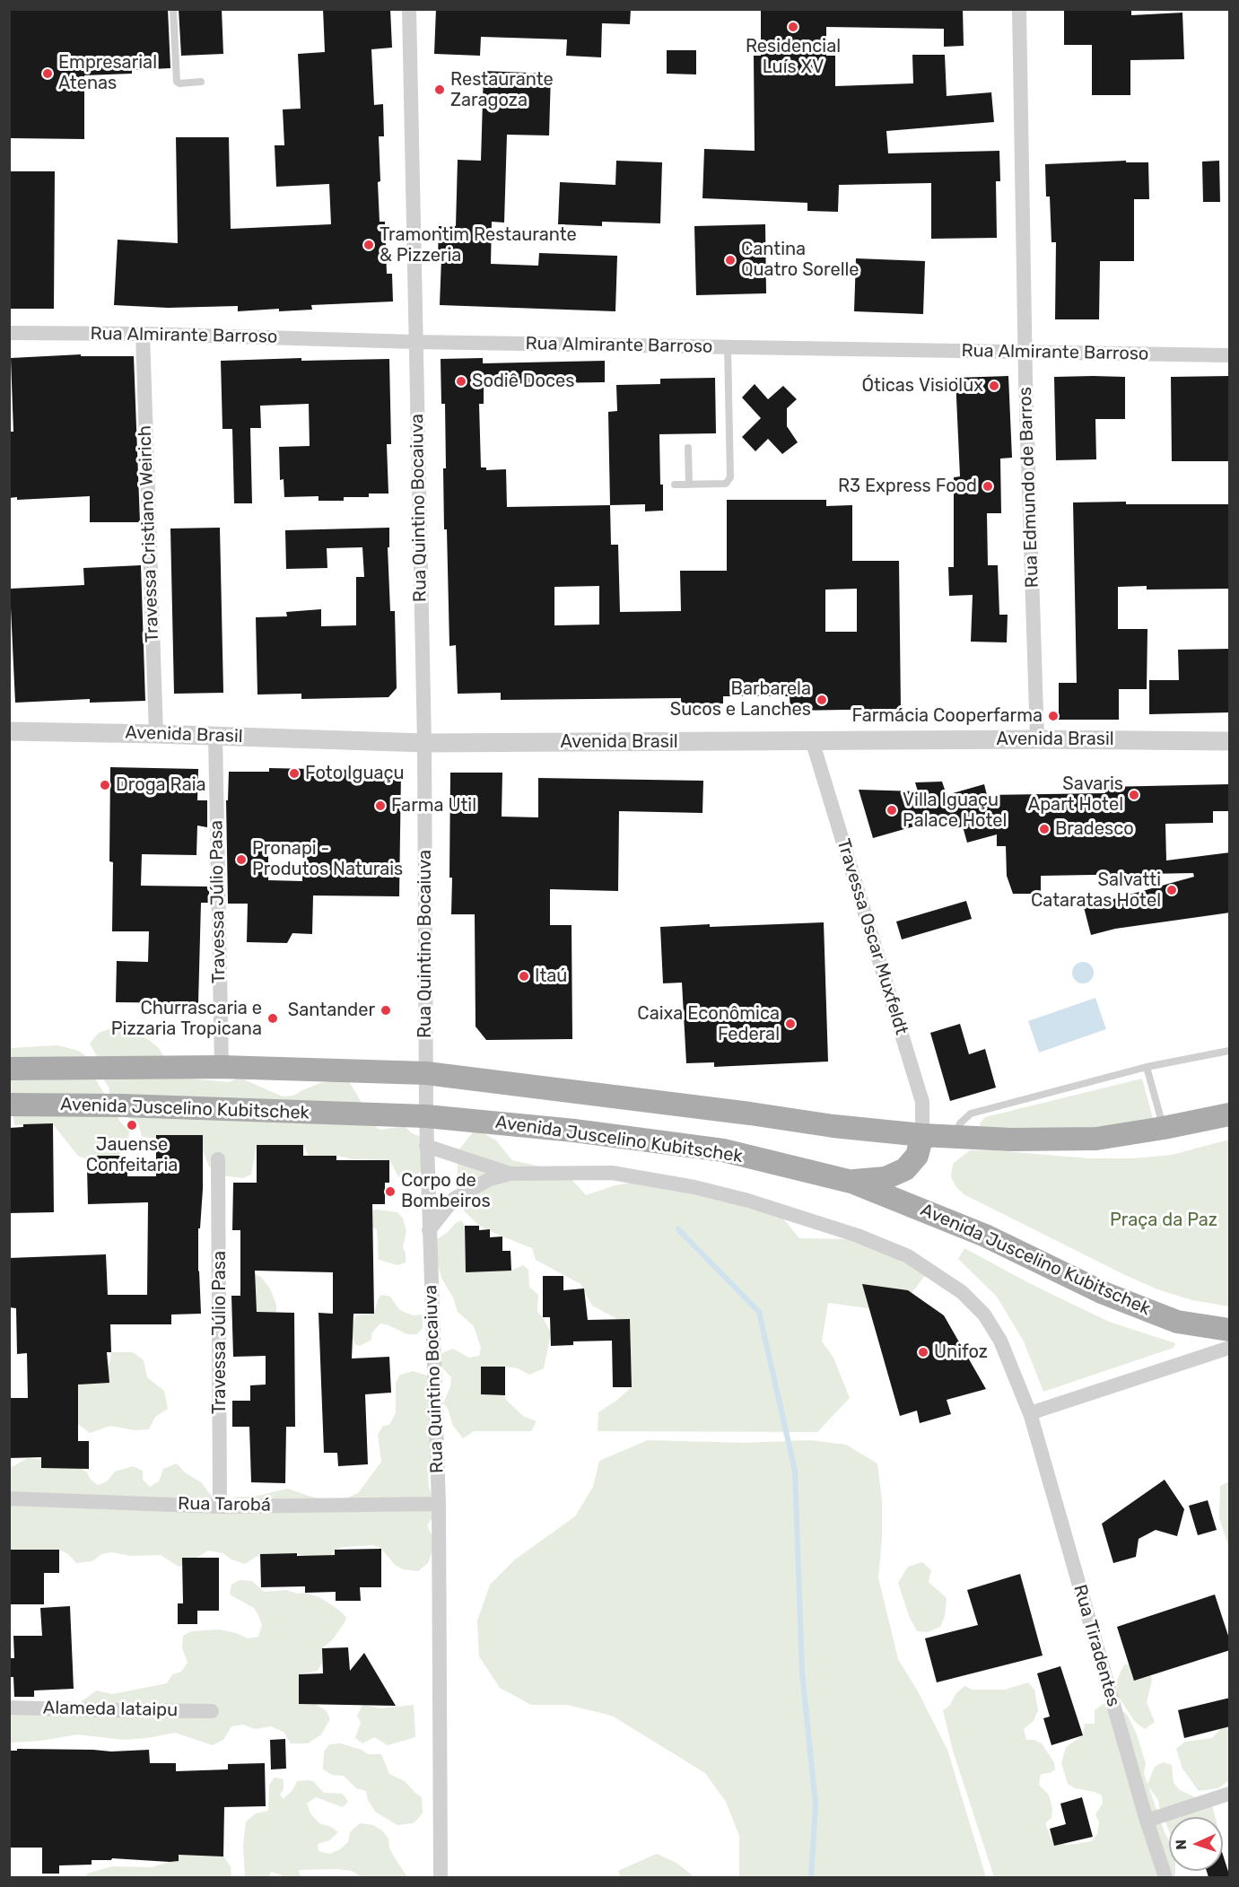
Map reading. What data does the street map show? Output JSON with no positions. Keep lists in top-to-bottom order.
{
  "streets": {
    "main road": ["Avenida Juscelino Kubitschek"],
    "street": [
      "Rua Almirante Barroso",
      "Rua Edmundo de Barros",
      "Rua Quintino Bocaiuva",
      "Travessa Cristiano Weirich",
      "Avenida Brasil",
      "Travessa Júlio Pasa",
      "Travessa Oscar Muxfeldt",
      "Rua Tarobá",
      "Rua Tiradentes",
      "Alameda Iataipu"
    ]
  },
  "crossings": [
    ["Rua Almirante Barroso", "Rua Edmundo de Barros"],
    ["Rua Almirante Barroso", "Rua Quintino Bocaiuva"],
    ["Rua Almirante Barroso", "Travessa Cristiano Weirich"],
    ["Rua Edmundo de Barros", "Avenida Brasil"],
    ["Rua Quintino Bocaiuva", "Avenida Brasil"],
    ["Rua Quintino Bocaiuva", "Avenida Juscelino Kubitschek"],
    ["Rua Quintino Bocaiuva", "Rua Tarobá"],
    ["Travessa Cristiano Weirich", "Avenida Brasil"],
    ["Avenida Brasil", "Travessa Júlio Pasa"],
    ["Avenida Brasil", "Travessa Oscar Muxfeldt"],
    ["Travessa Júlio Pasa", "Avenida Juscelino Kubitschek"],
    ["Travessa Júlio Pasa", "Rua Tarobá"],
    ["Travessa Oscar Muxfeldt", "Avenida Juscelino Kubitschek"]
  ],
  "parks": ["Praça da Paz"],
  "places": [
    "Residencial Luís XV",
    "Empresarial Atenas",
    "Restaurante Zaragoza",
    "Tramontim Restaurante & Pizzeria",
    "Cantina Quatro Sorelle",
    "Sodiê Doces",
    "Óticas Visiolux",
    "R3 Express Food",
    "Barbarela Sucos e Lanches",
    "Farmácia Cooperfarma",
    "Foto Iguaçu",
    "Droga Raia",
    "Savaris Apart Hotel",
    "Farma Util",
    "Villa Iguaçu Palace Hotel",
    "Bradesco",
    "Pronapi - Produtos Naturais",
    "Salvatti Cataratas Hotel",
    "Itaú",
    "Santander",
    "Churrascaria e Pizzaria Tropicana",
    "Caixa Econômica Federal",
    "Jauense Confeitaria",
    "Corpo de Bombeiros",
    "Unifoz"
  ],
  "north": "left"
}
